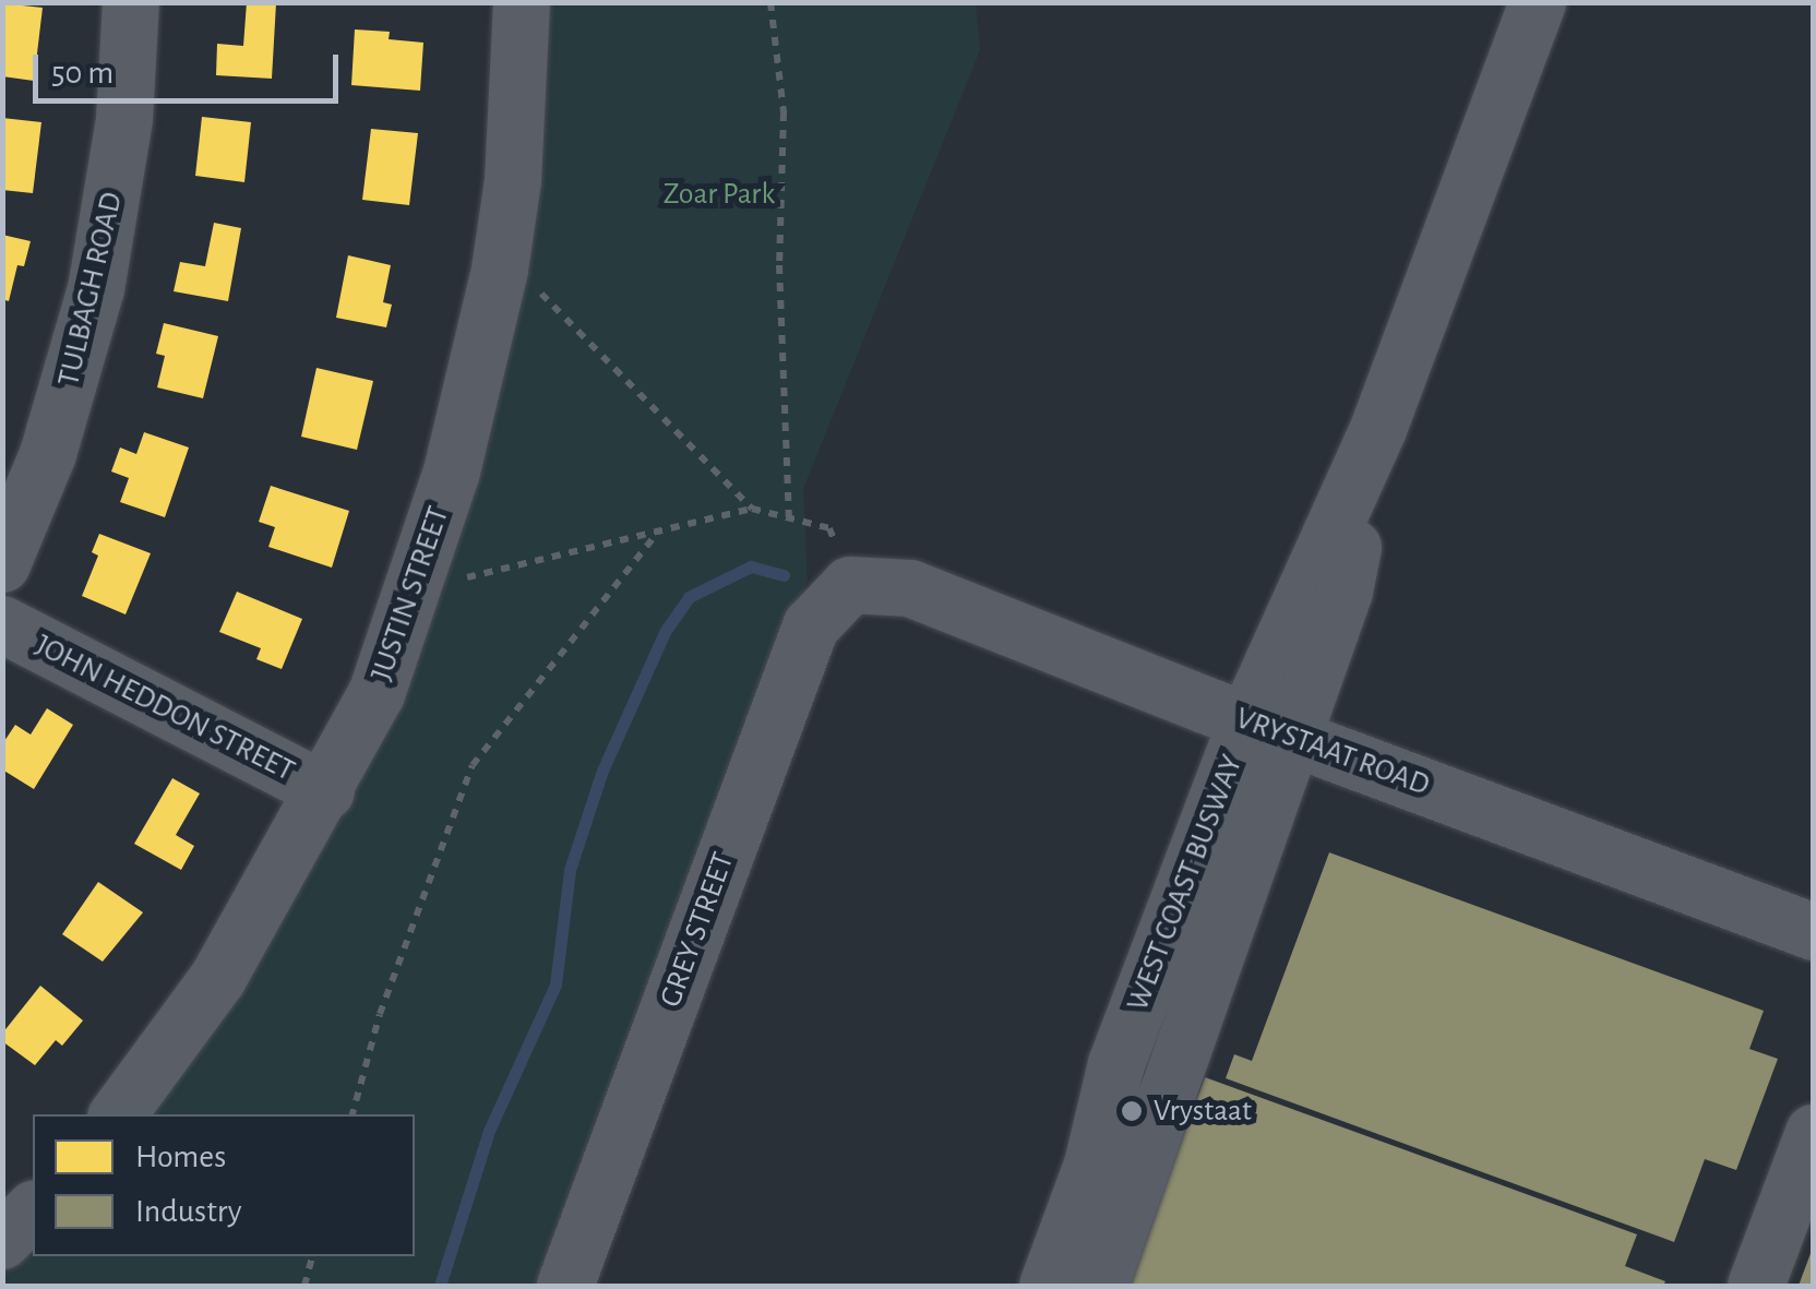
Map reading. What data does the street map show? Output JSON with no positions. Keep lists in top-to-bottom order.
{
  "streets": {
    "street": [
      "TULBAGH ROAD",
      "JUSTIN STREET",
      "JOHN HEDDON STREET",
      "VRYSTAAT ROAD",
      "WEST COAST BUSWAY",
      "GREY STREET"
    ]
  },
  "crossings": [
    ["JUSTIN STREET", "JOHN HEDDON STREET"],
    ["VRYSTAAT ROAD", "WEST COAST BUSWAY"],
    ["VRYSTAAT ROAD", "GREY STREET"]
  ],
  "parks": ["Zoar Park"],
  "places": ["Vrystaat"],
  "legend": ["Homes", "Industry"],
  "scale_bar": "50 m"
}
